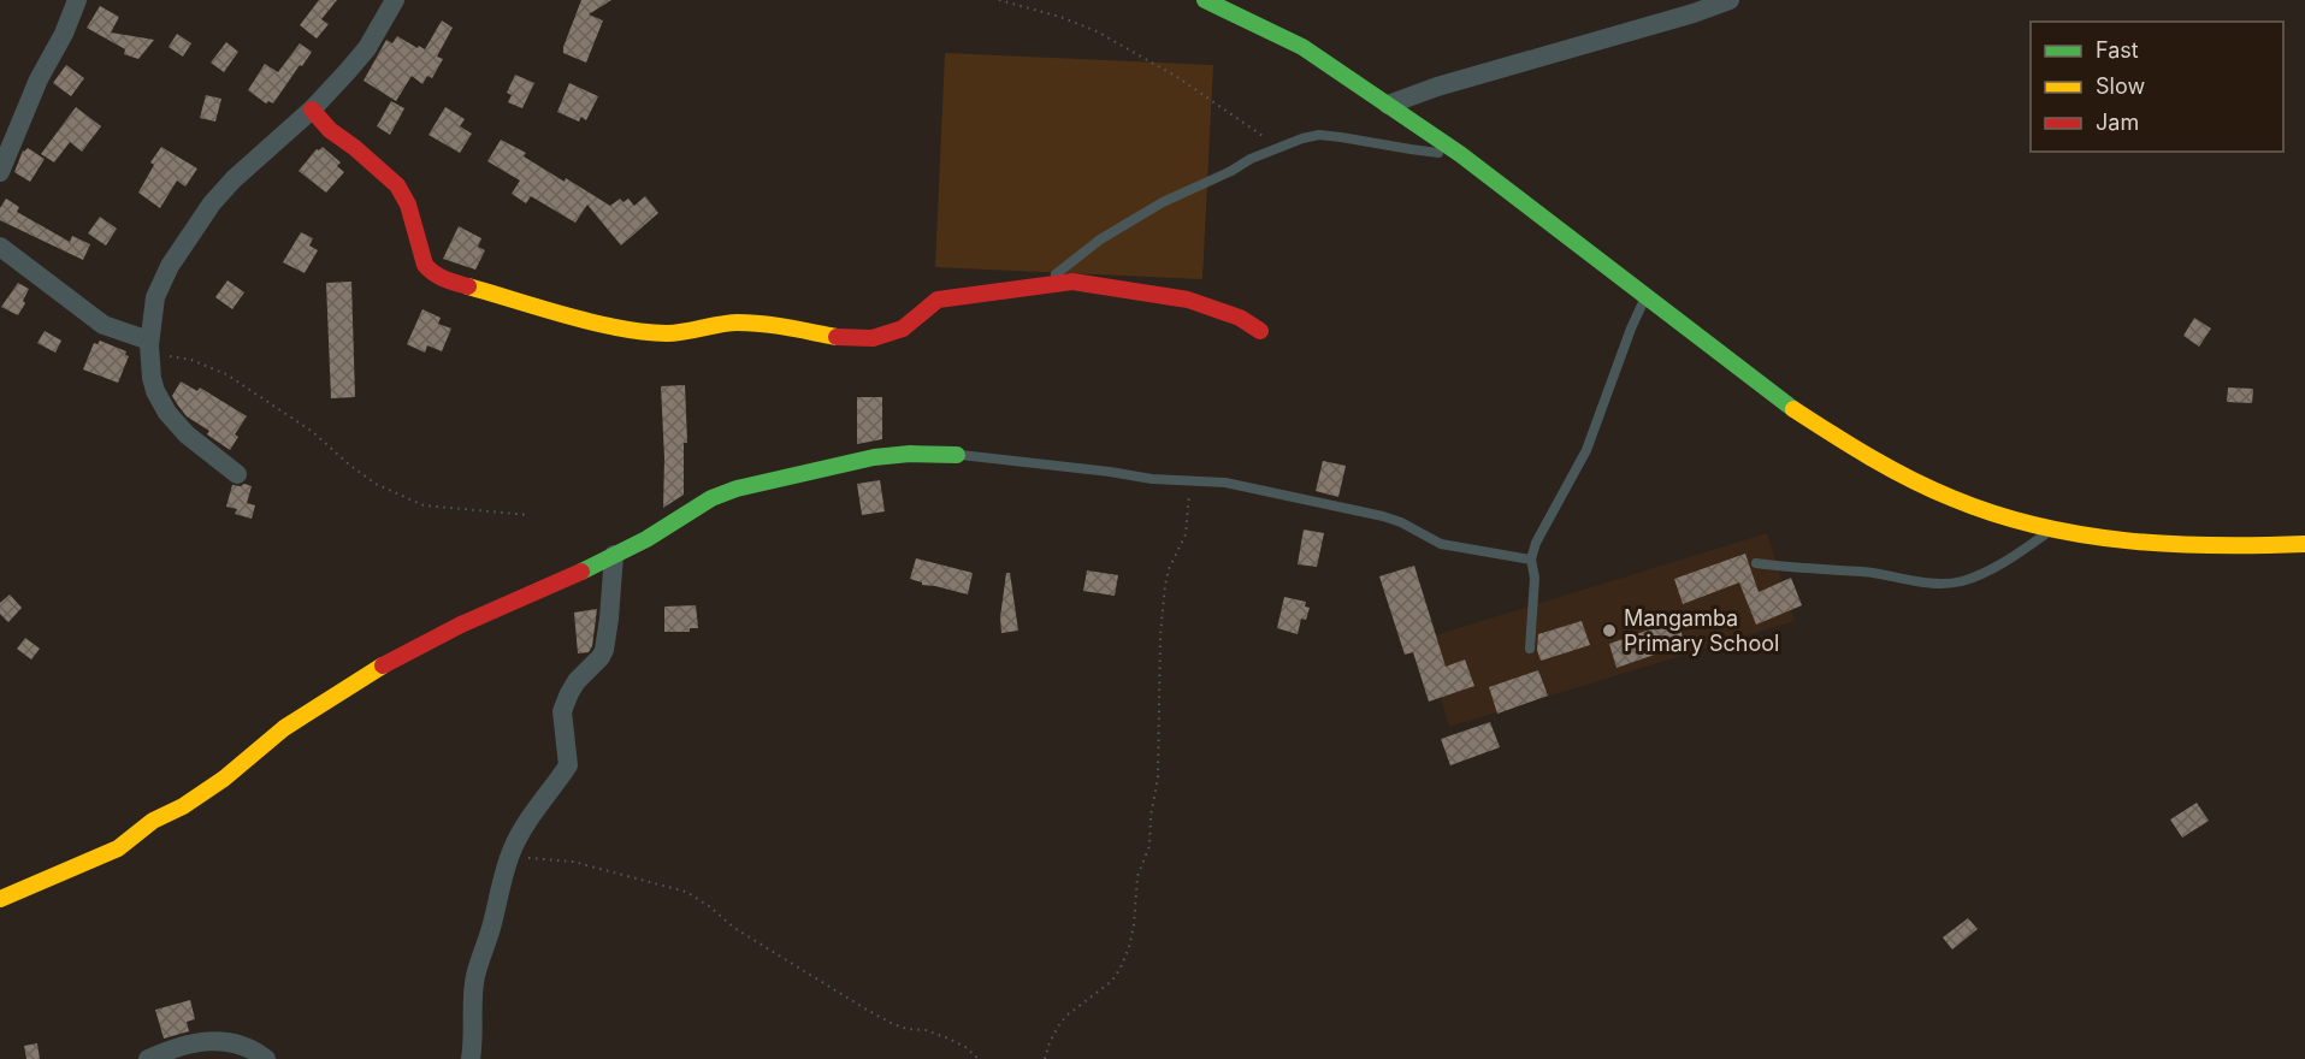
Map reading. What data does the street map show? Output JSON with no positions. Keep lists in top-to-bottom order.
{
  "places": ["Mangamba Primary School"],
  "legend": ["Fast", "Slow", "Jam"]
}
